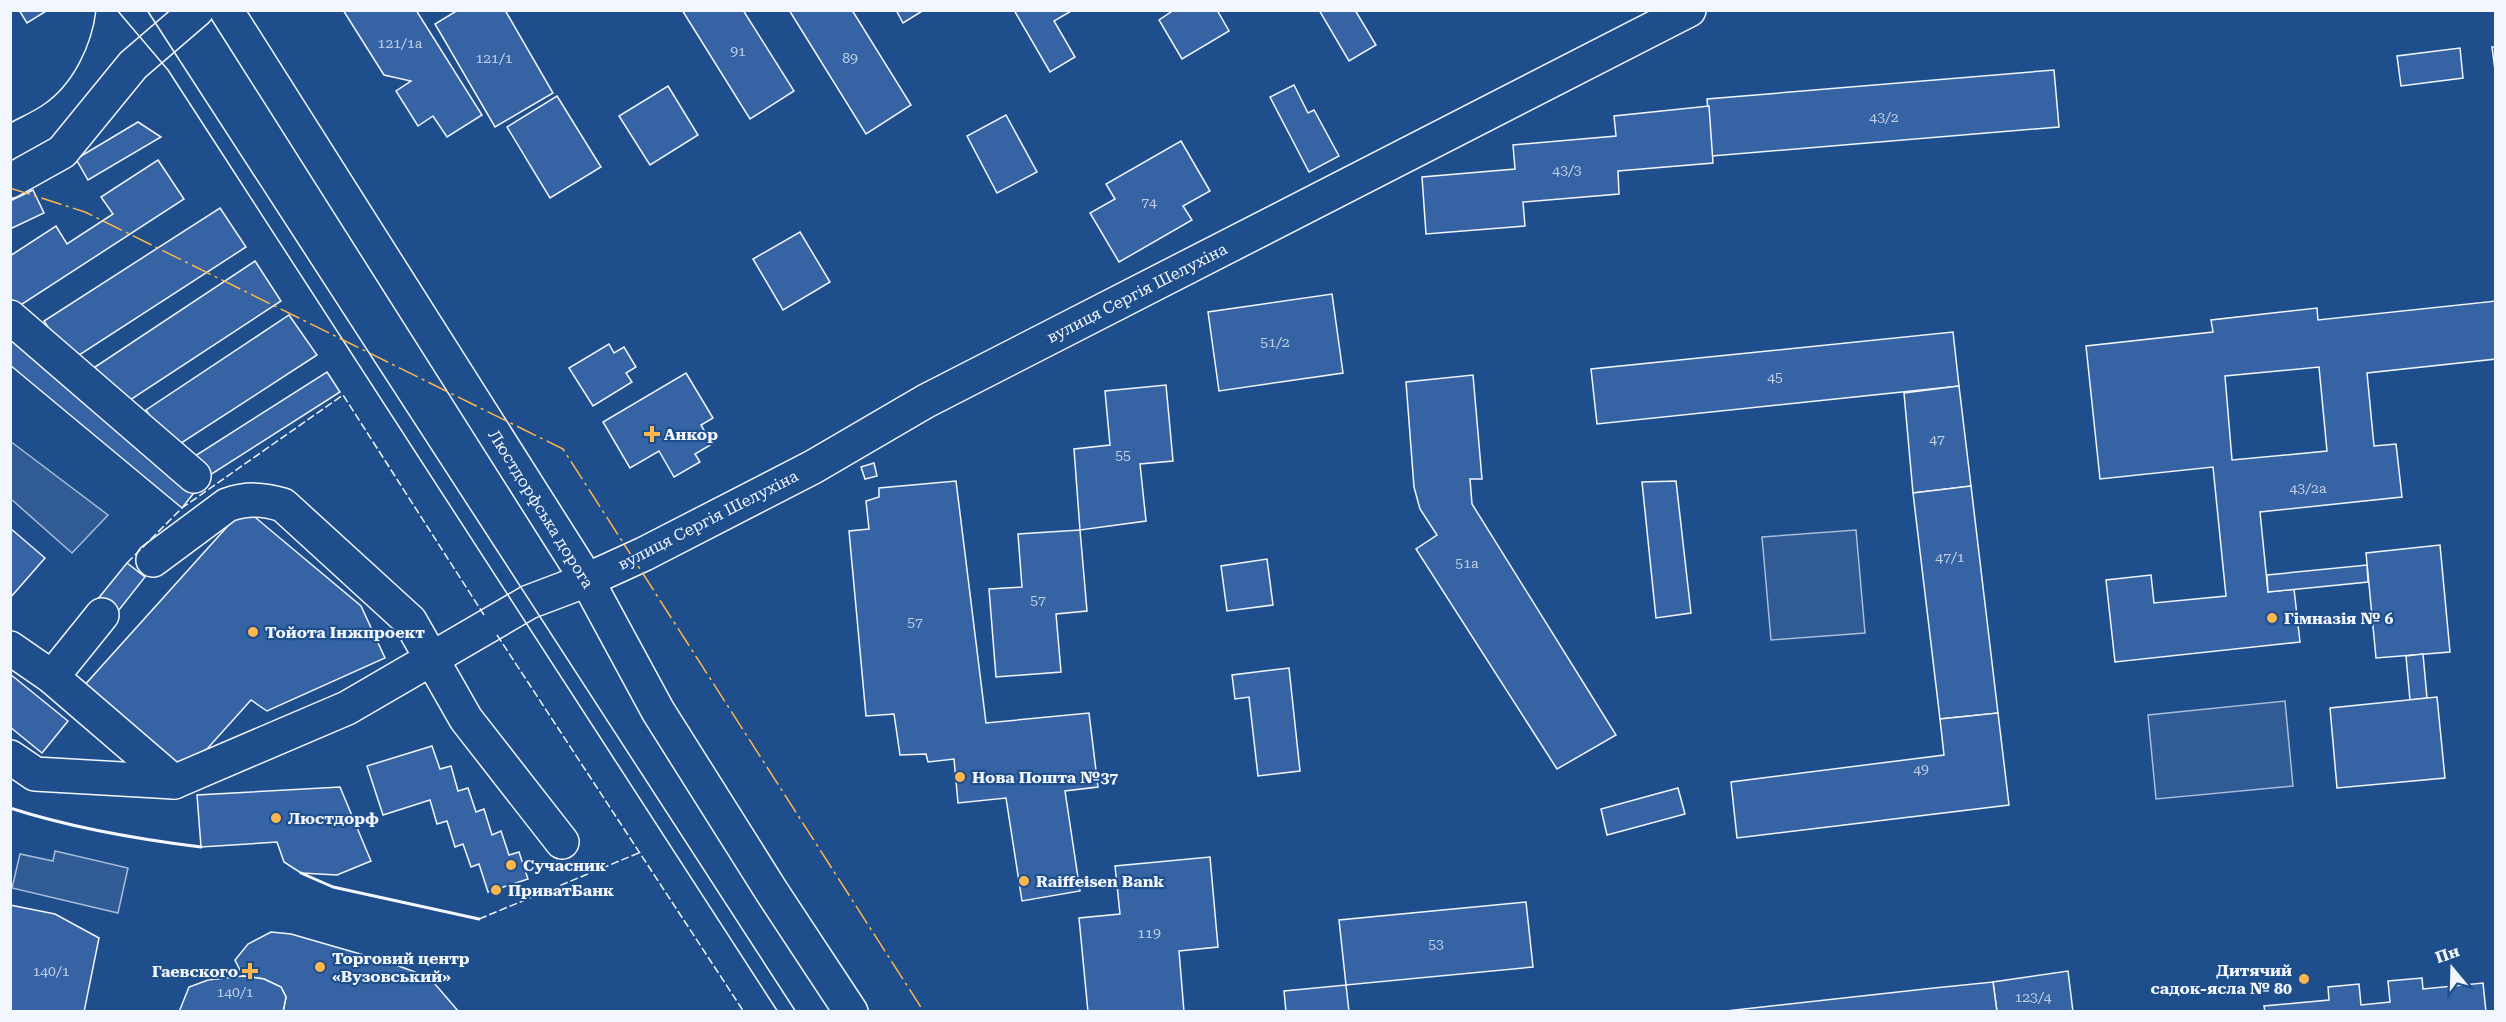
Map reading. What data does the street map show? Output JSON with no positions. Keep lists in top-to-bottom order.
{
  "streets": {
    "street": ["вулиця Сергія Шелухіна", "Люстдорфська дорога"]
  },
  "crossings": [
    ["вулиця Сергія Шелухіна", "Люстдорфська дорога"]
  ],
  "places": {
    "health": ["Анкор", "Гаевского"],
    "other": [
      "Гімназія № 6",
      "Тойота Інжпроект",
      "Нова Пошта №37",
      "Люстдорф",
      "Сучасник",
      "Raiffeisen Bank",
      "ПриватБанк",
      "Торговий центр «Вузовський»",
      "Дитячий садок-ясла № 80"
    ]
  },
  "house_numbers": [
    "121/1а",
    "91",
    "121/1",
    "89",
    "43/2",
    "43/3",
    "74",
    "51/2",
    "45",
    "47",
    "55",
    "43/2а",
    "47/1",
    "51а",
    "57",
    "57",
    "49",
    "119",
    "53",
    "140/1",
    "140/1",
    "123/4"
  ],
  "north": "top"
}
